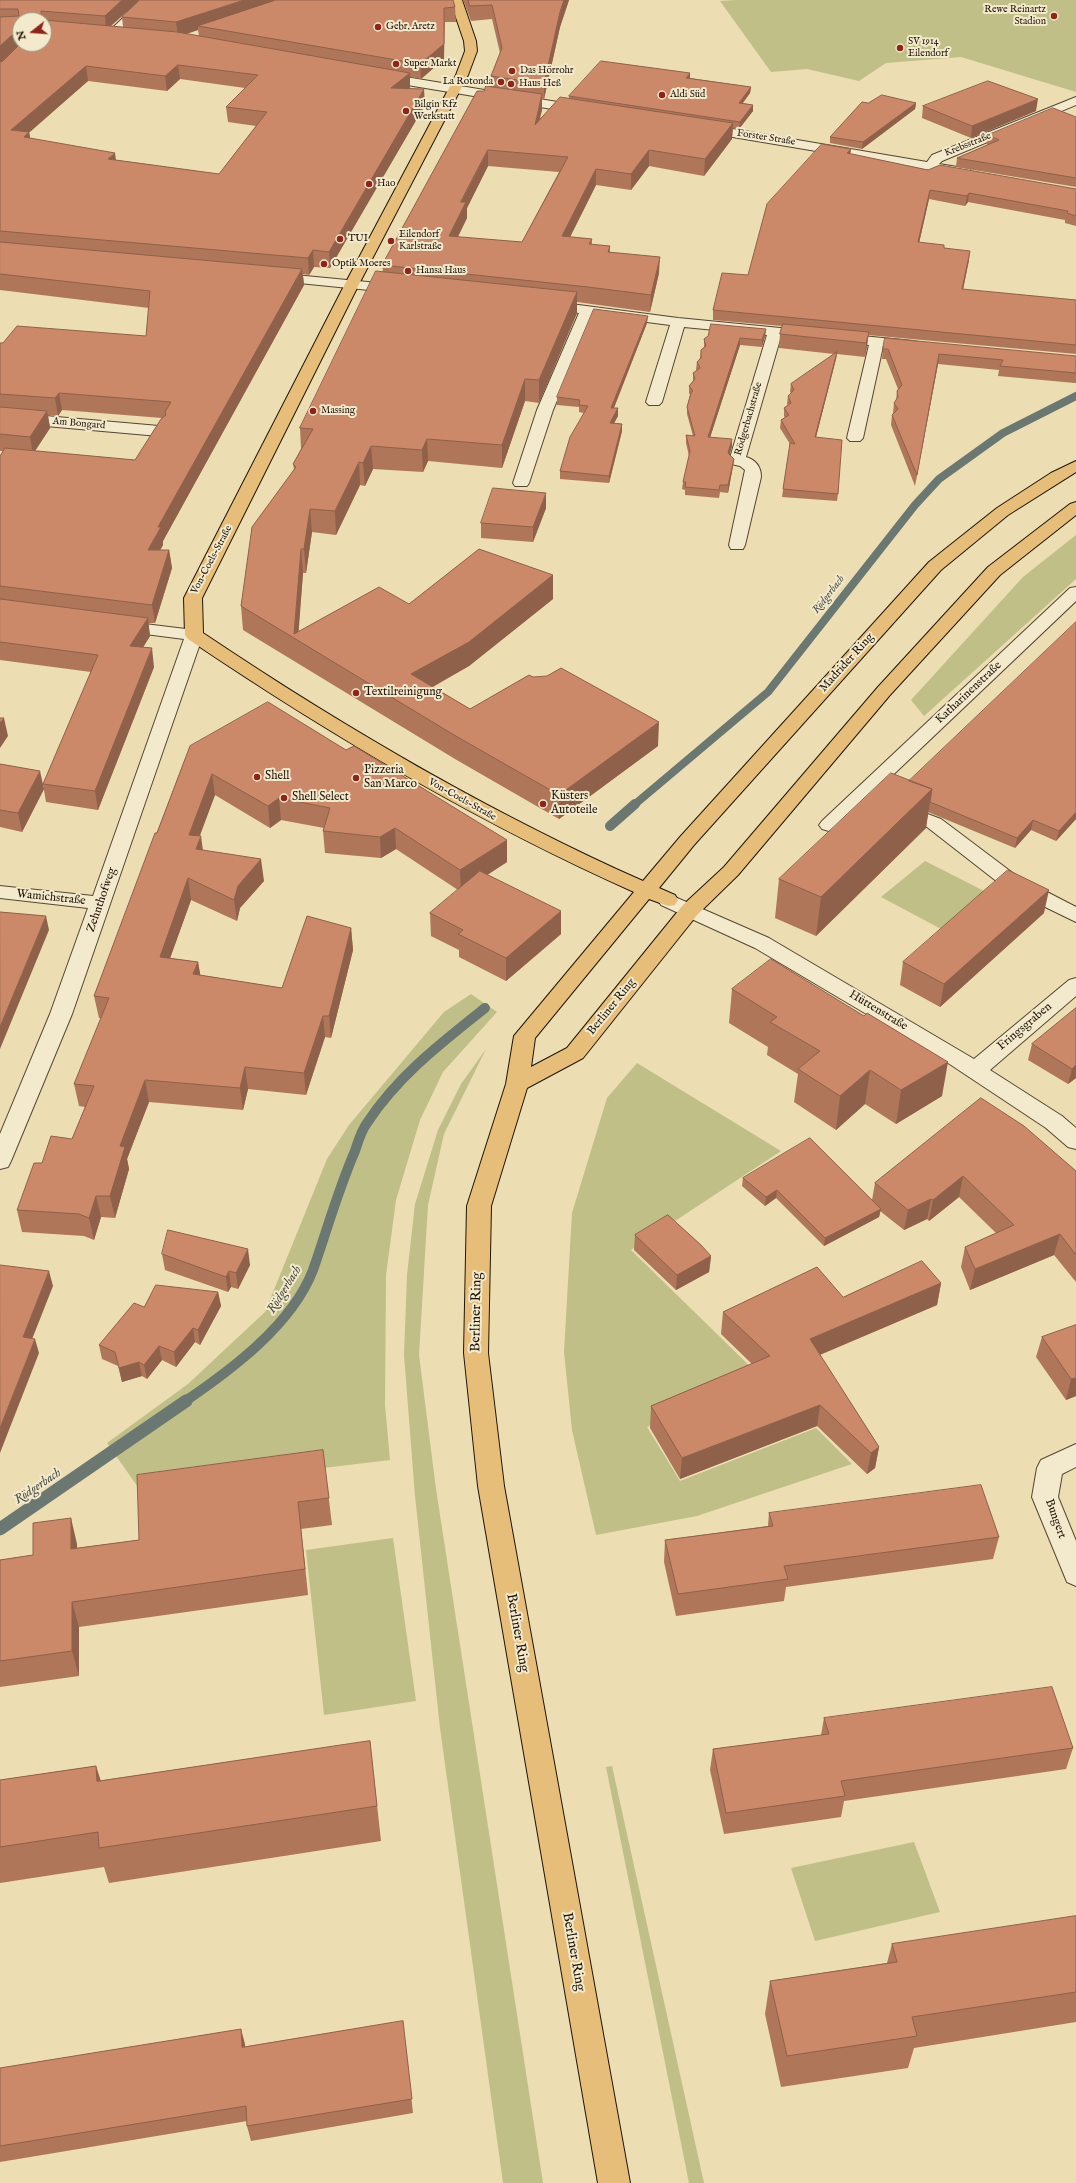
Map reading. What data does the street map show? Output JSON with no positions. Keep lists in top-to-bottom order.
{
  "streets": {
    "main road": ["Von-Coels-Straße", "Madrider Ring", "Berliner Ring"],
    "street": [
      "Forster Straße",
      "Krebsstraße",
      "Rödgerbachstraße",
      "Am Bongard",
      "Katharinenstraße",
      "Wamichstraße",
      "Zehnthofweg",
      "Hüttenstraße",
      "Fringsgraben",
      "Bungert"
    ]
  },
  "crossings": [
    ["Forster Straße", "Krebsstraße"],
    ["Von-Coels-Straße", "Madrider Ring"],
    ["Von-Coels-Straße", "Zehnthofweg"],
    ["Von-Coels-Straße", "Berliner Ring"],
    ["Von-Coels-Straße", "Hüttenstraße"],
    ["Madrider Ring", "Berliner Ring"],
    ["Wamichstraße", "Zehnthofweg"],
    ["Berliner Ring", "Hüttenstraße"],
    ["Hüttenstraße", "Fringsgraben"]
  ],
  "water": ["Rödgerbach"],
  "places": [
    "Rewe Reinartz Stadion",
    "Gebr. Aretz",
    "SV 1914 Eilendorf",
    "Super Markt",
    "Das Hörrohr",
    "La Rotonda",
    "Haus Heß",
    "Aldi Süd",
    "Bilgin Kfz Werkstatt",
    "Hao",
    "TUI",
    "Eilendorf Karlstraße",
    "Optik Moeres",
    "Hansa Haus",
    "Massing",
    "Textilreinigung",
    "Shell",
    "Pizzeria San Marco",
    "Shell Select",
    "Küsters Autoteile"
  ],
  "north": "left"
}
